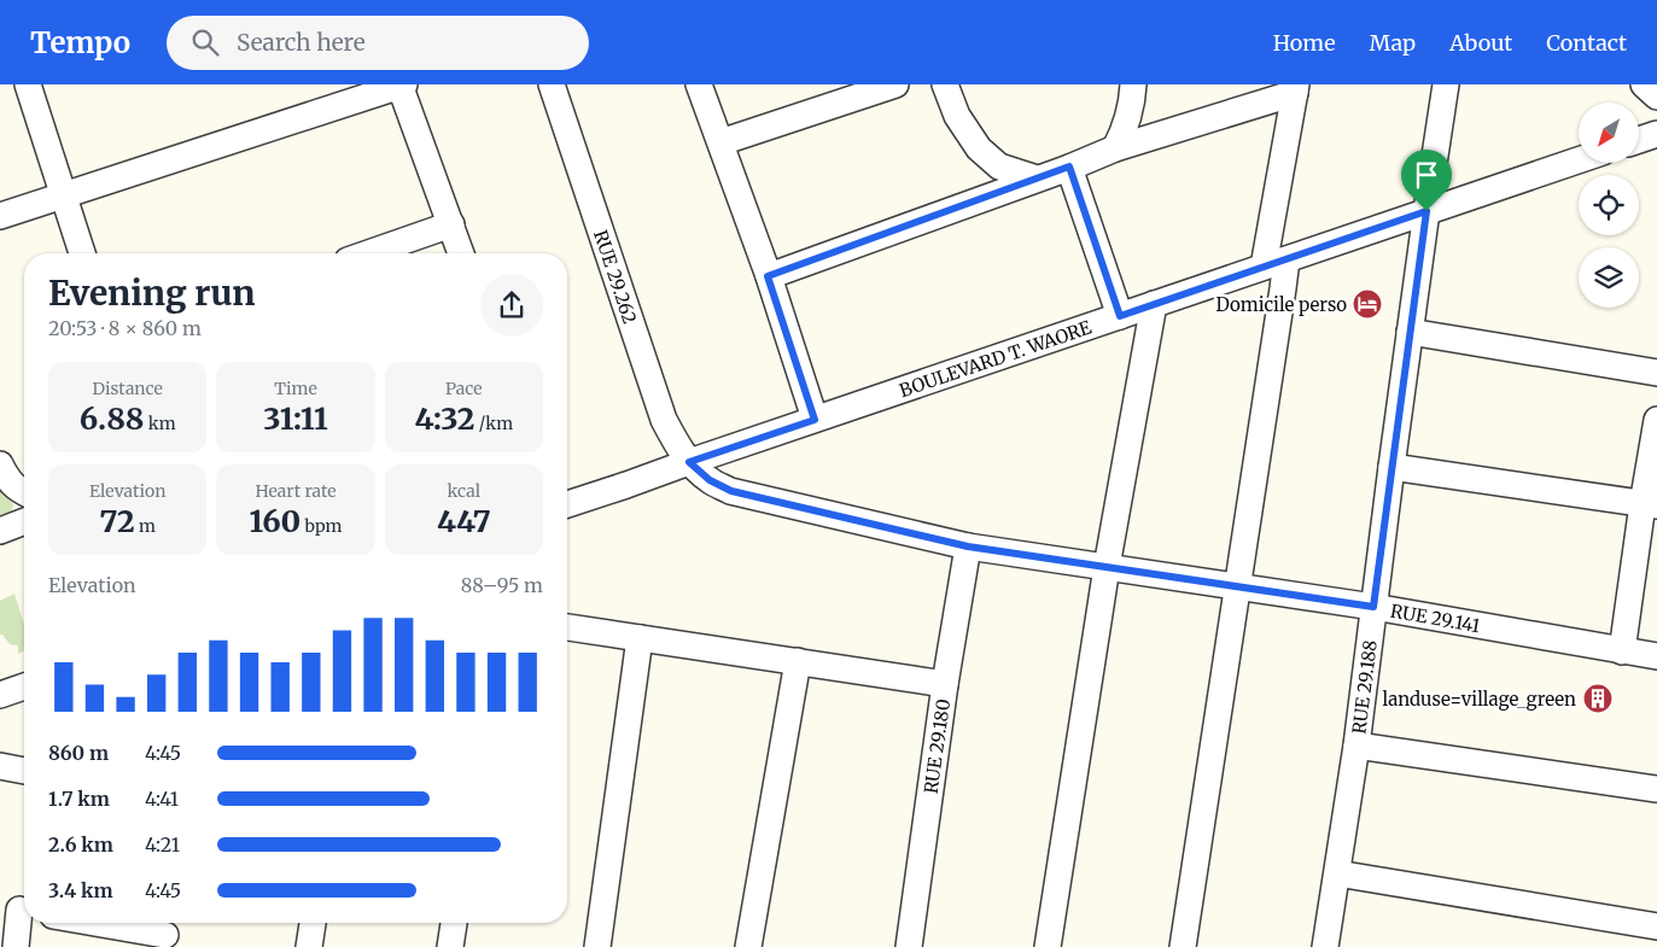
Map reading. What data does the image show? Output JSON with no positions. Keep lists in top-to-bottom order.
{
  "streets": {
    "street": [
      "RUE 29.262",
      "BOULEVARD T. WAORE",
      "RUE 29.141",
      "RUE 29.188",
      "RUE 29.180"
    ]
  },
  "crossings": [
    ["RUE 29.262", "BOULEVARD T. WAORE"],
    ["RUE 29.262", "RUE 29.141"],
    ["BOULEVARD T. WAORE", "RUE 29.141"],
    ["BOULEVARD T. WAORE", "RUE 29.188"],
    ["RUE 29.141", "RUE 29.188"],
    ["RUE 29.141", "RUE 29.180"]
  ],
  "places": {
    "hotel": ["Domicile perso"],
    "building": ["landuse=village_green"]
  },
  "north": "bottom left",
  "page": {
    "header": "Tempo",
    "search": "Search here",
    "nav": [
      "Home",
      "Map",
      "About",
      "Contact"
    ],
    "heading": ["Evening run", "20:53 · 8 × 860 m"],
    "stats": [
      ["Distance", "6.88 km"],
      ["Time", "31:11"],
      ["Pace", "4:32 /km"],
      ["Elevation", "72 m"],
      ["Heart rate", "160 bpm"],
      ["kcal", "447"]
    ],
    "chart": ["Elevation", "88–95 m"],
    "list": [
      {
        "name": "860 m",
        "note": "4:45"
      },
      {
        "name": "1.7 km",
        "note": "4:41"
      },
      {
        "name": "2.6 km",
        "note": "4:21"
      },
      {
        "name": "3.4 km",
        "note": "4:45"
      }
    ]
  }
}
